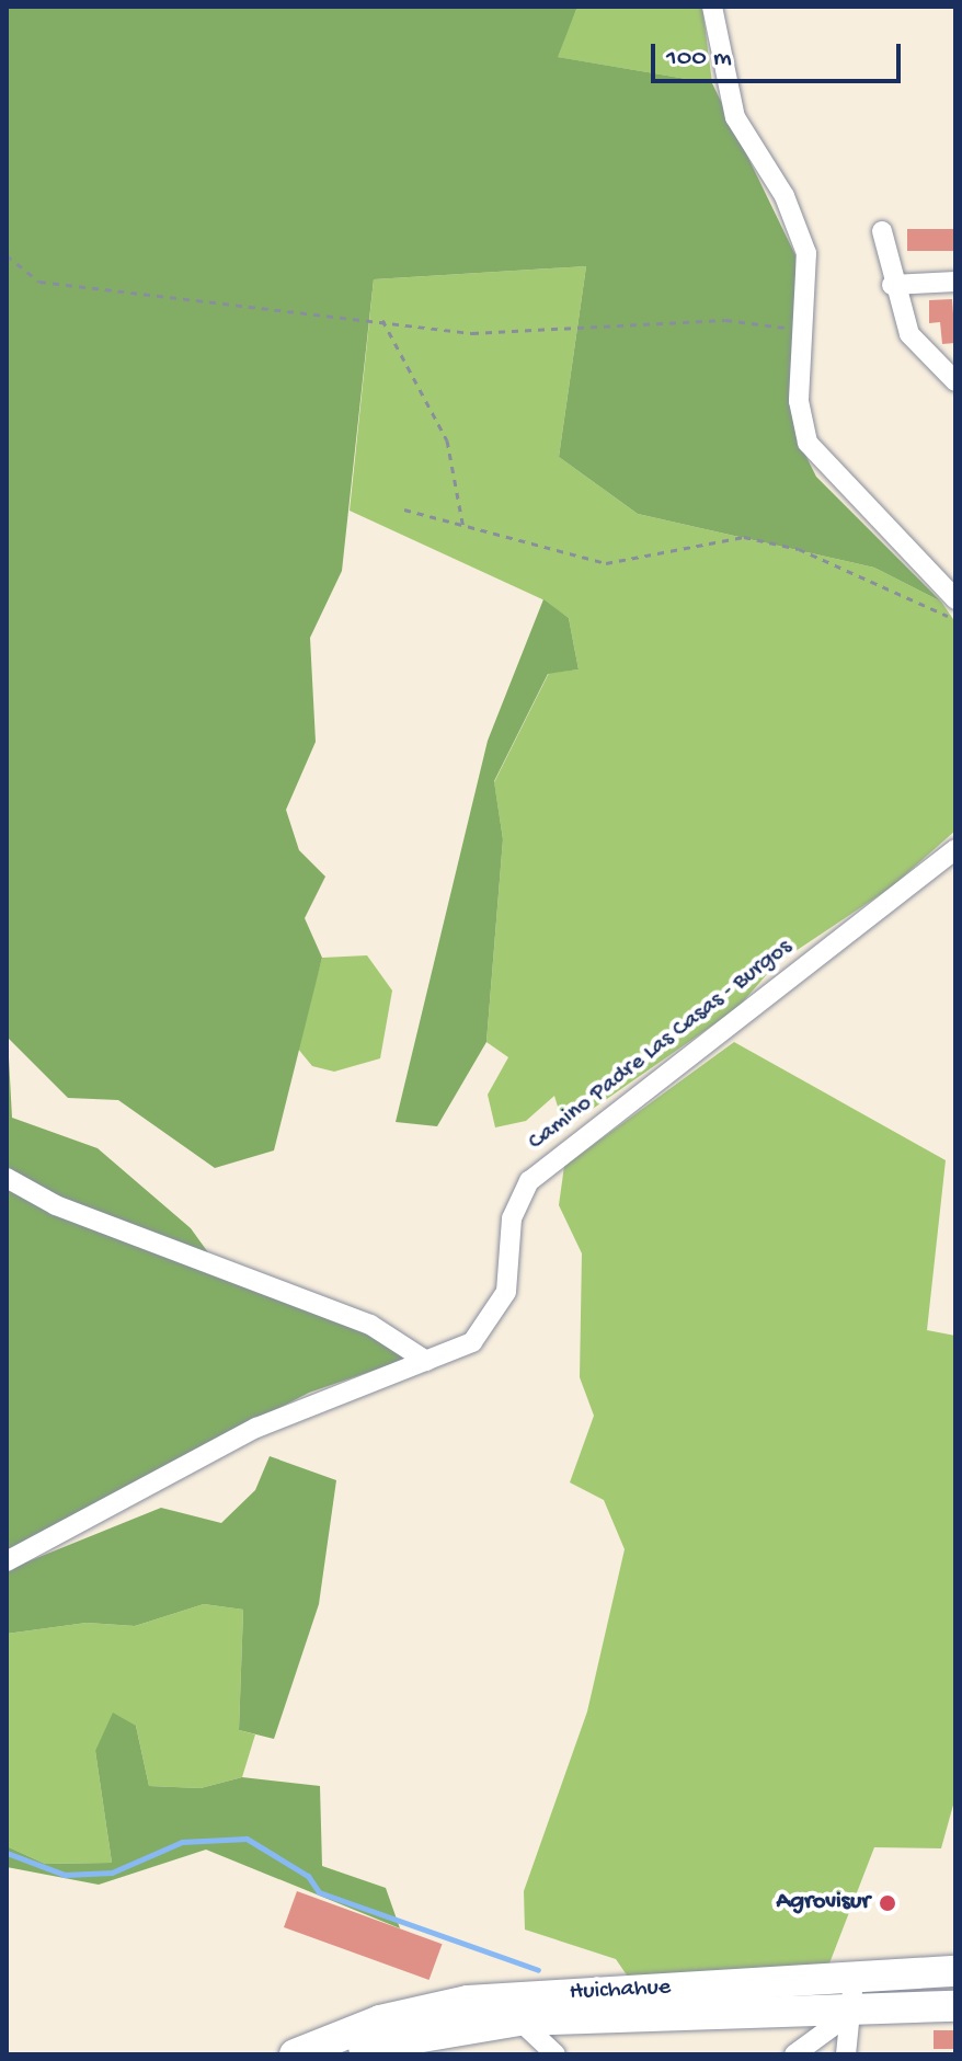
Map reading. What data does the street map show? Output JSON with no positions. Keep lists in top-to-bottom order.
{
  "streets": {
    "main road": ["Huichahue"],
    "street": ["Camino Padre Las Casas - Burgos"]
  },
  "places": ["Agrovisur"],
  "scale_bar": "100 m"
}
